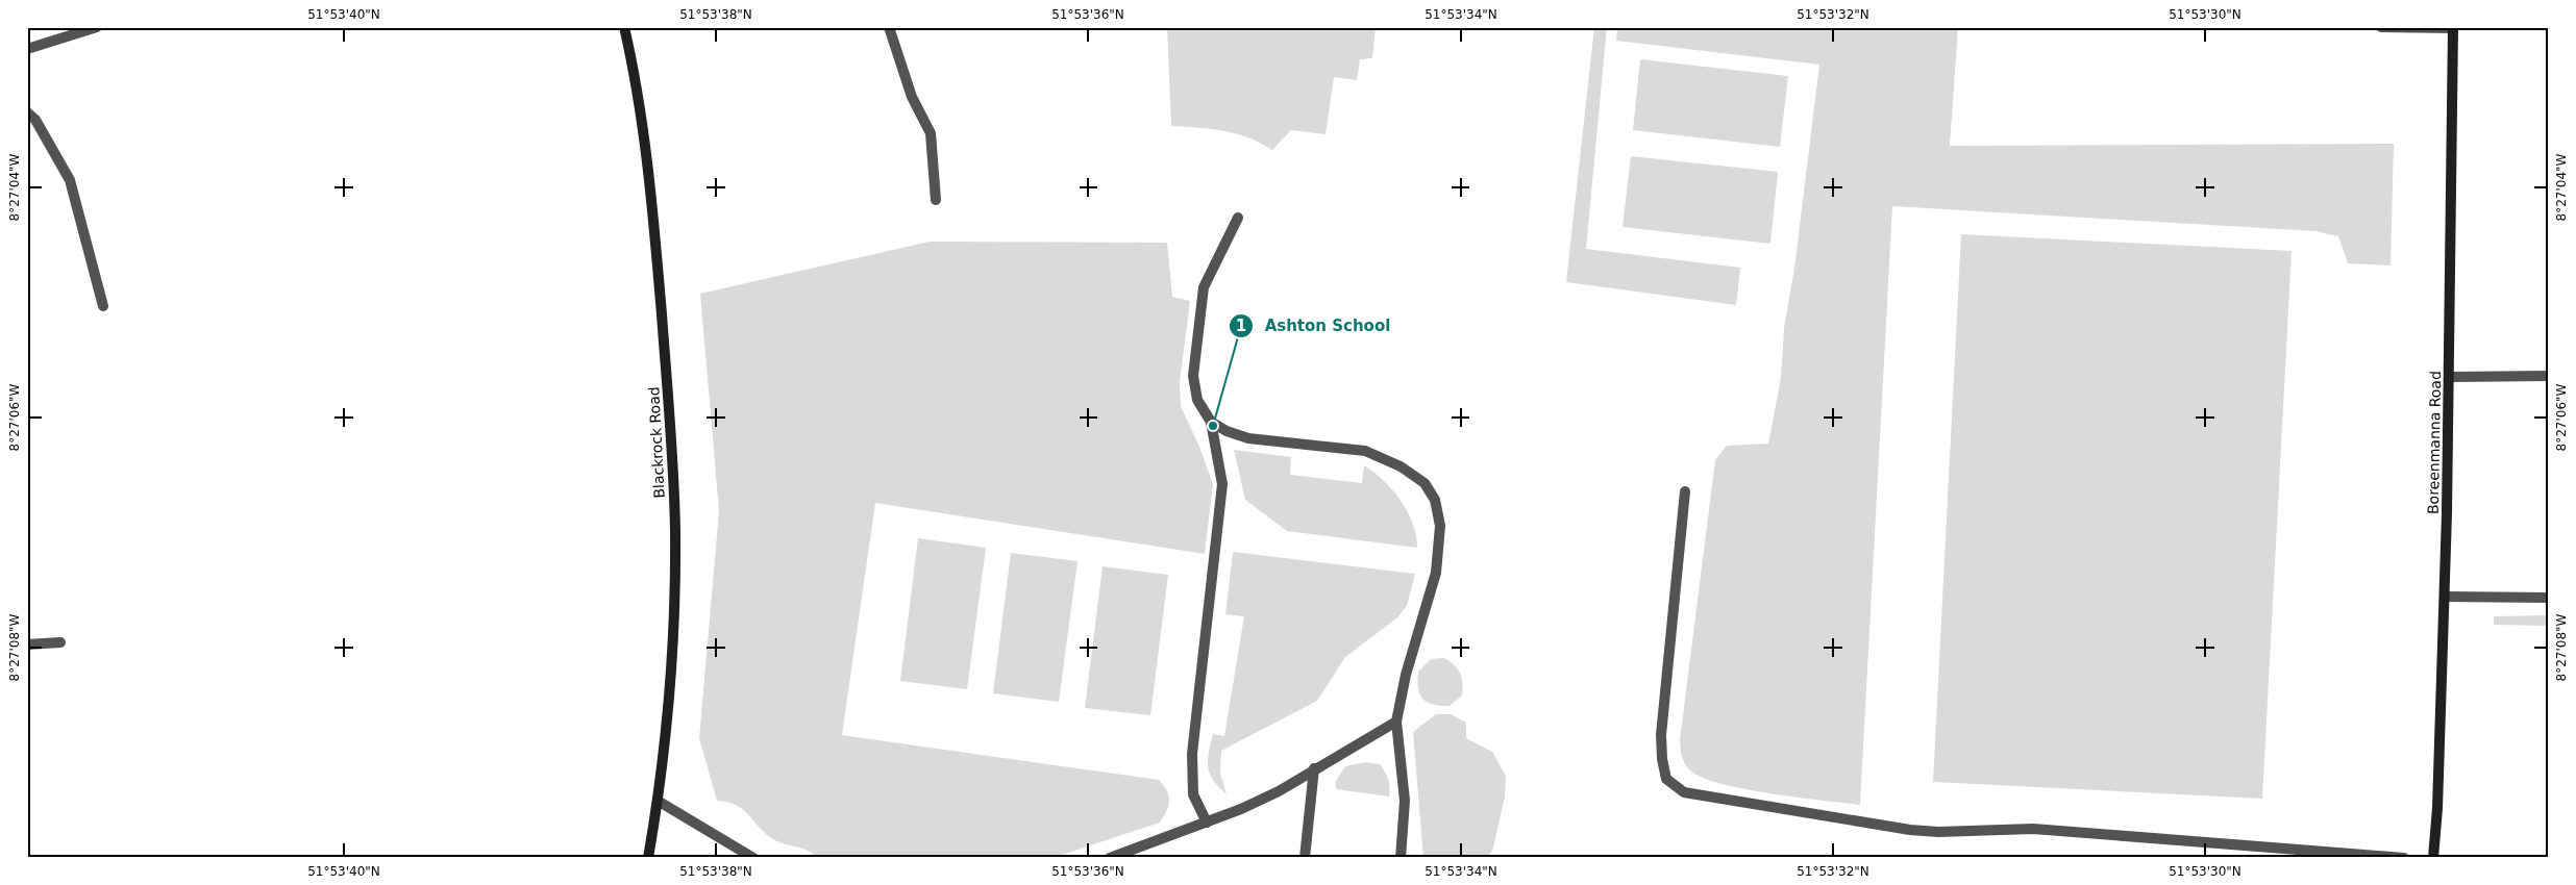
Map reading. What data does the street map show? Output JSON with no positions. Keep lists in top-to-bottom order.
{
  "streets": {
    "street": ["Blackrock Road", "Boreenmanna Road"]
  },
  "places": ["Ashton School"],
  "coordinates": [
    "51°53'40\"N",
    "51°53'38\"N",
    "51°53'36\"N",
    "51°53'34\"N",
    "51°53'32\"N",
    "51°53'30\"N",
    "8°27'04\"W",
    "8°27'06\"W",
    "8°27'08\"W"
  ]
}
